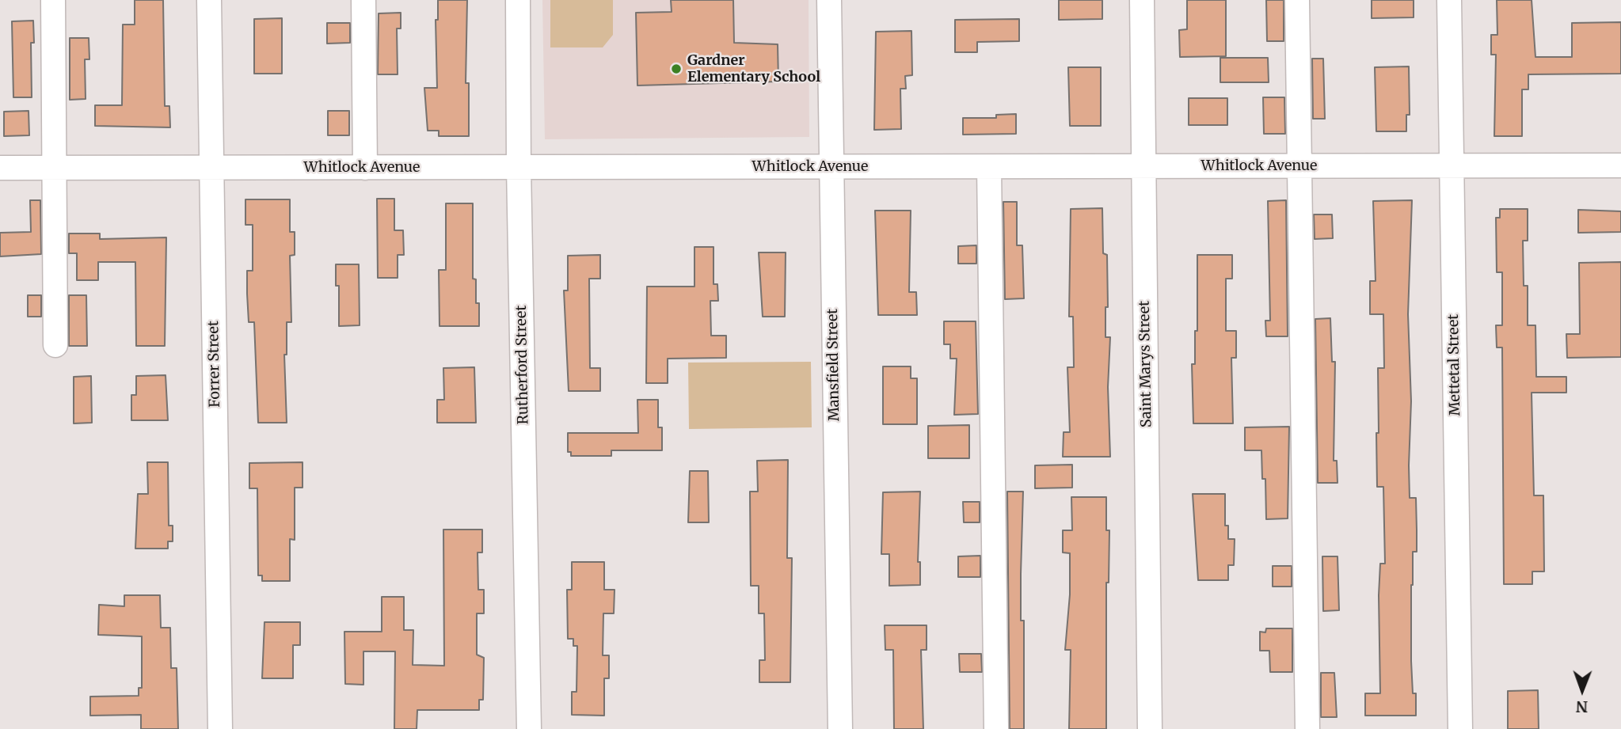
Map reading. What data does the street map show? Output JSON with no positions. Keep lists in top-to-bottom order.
{
  "streets": {
    "street": [
      "Whitlock Avenue",
      "Forrer Street",
      "Saint Marys Street",
      "Rutherford Street",
      "Mansfield Street",
      "Mettetal Street"
    ]
  },
  "crossings": [
    ["Whitlock Avenue", "Forrer Street"],
    ["Whitlock Avenue", "Saint Marys Street"],
    ["Whitlock Avenue", "Rutherford Street"],
    ["Whitlock Avenue", "Mansfield Street"],
    ["Whitlock Avenue", "Mettetal Street"]
  ],
  "places": ["Gardner Elementary School"],
  "north": "bottom"
}
